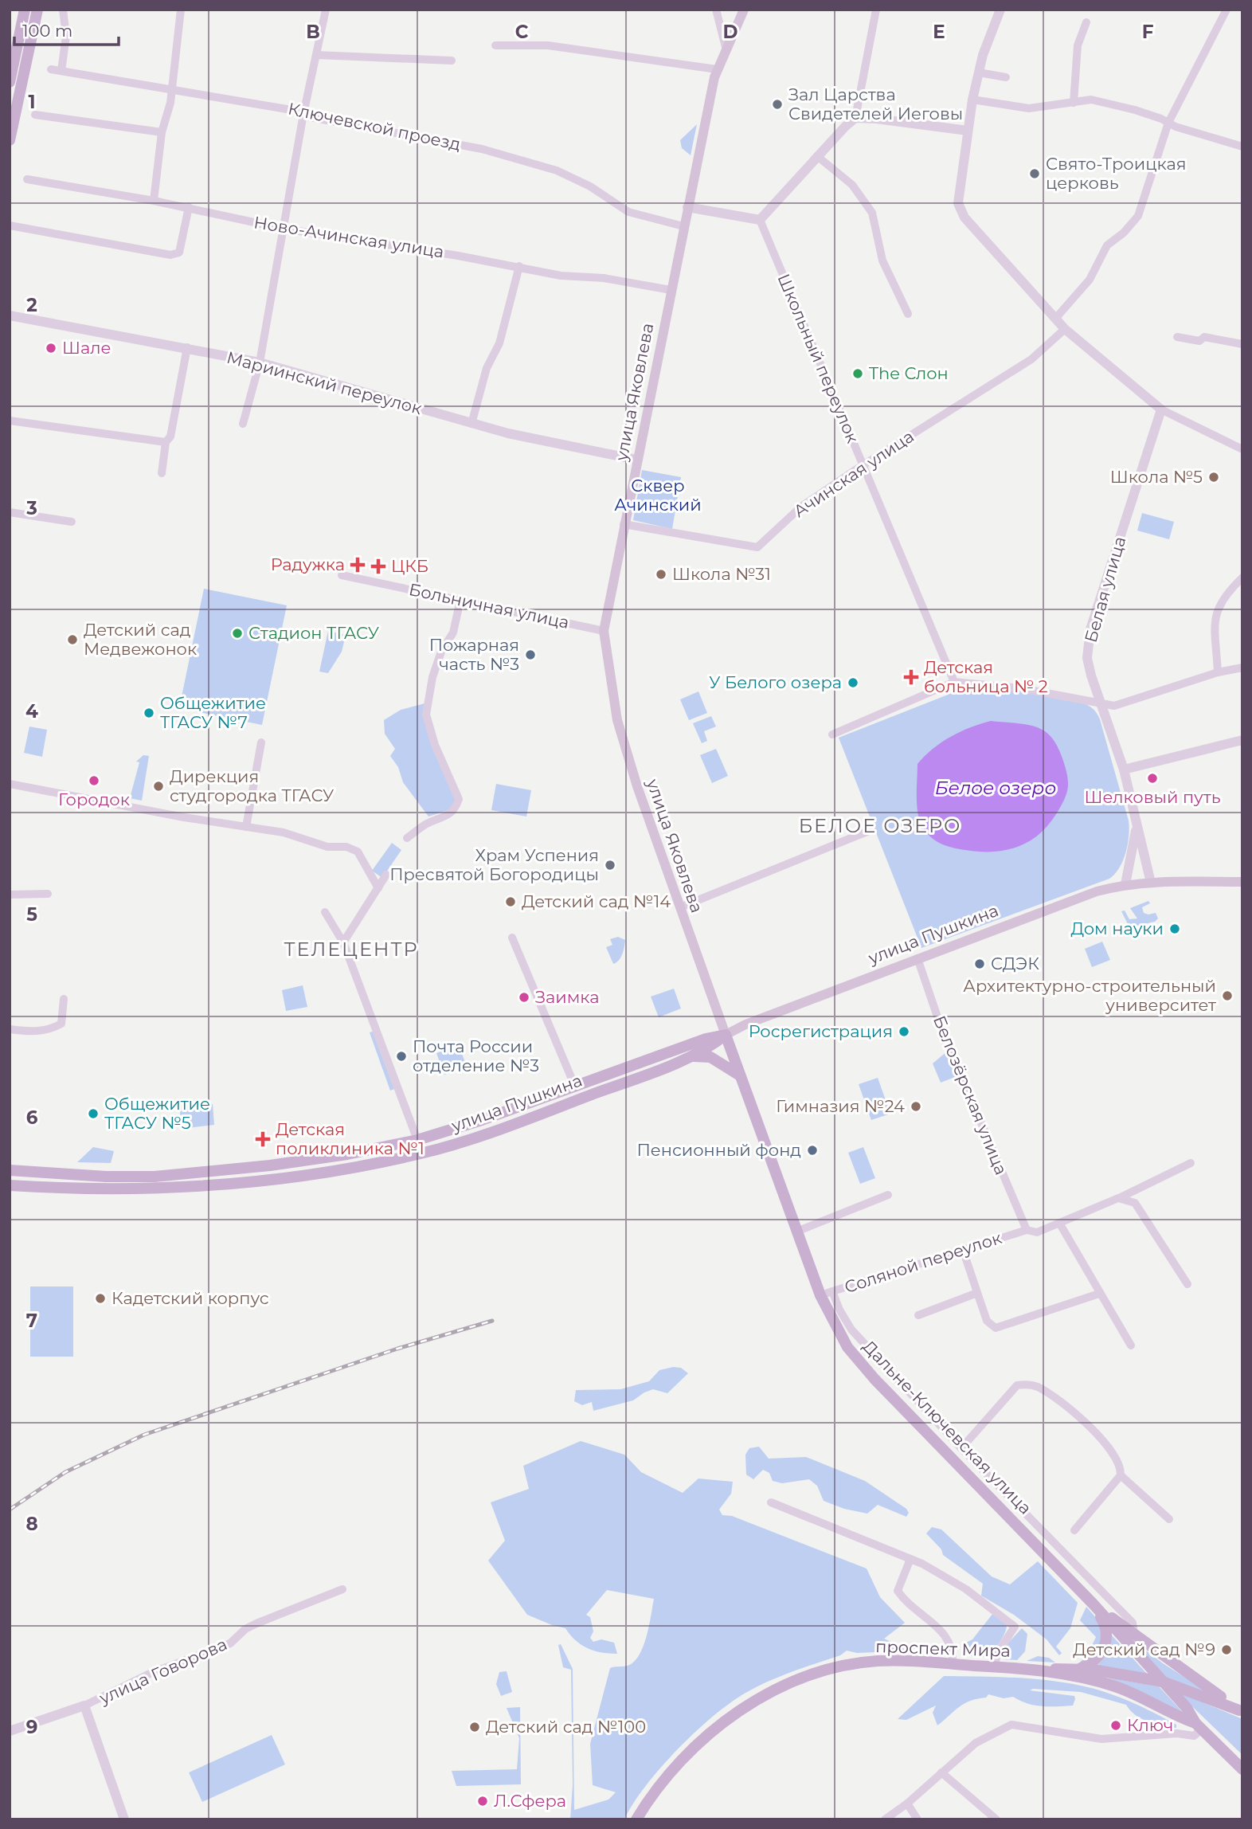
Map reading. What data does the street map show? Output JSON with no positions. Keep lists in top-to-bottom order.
{
  "streets": {
    "main road": [
      "улица Яковлева",
      "улица Пушкина",
      "Дальне-Ключевская улица",
      "проспект Мира"
    ],
    "street": [
      "Ключевской проезд",
      "Ново-Ачинская улица",
      "Школьный переулок",
      "Мариинский переулок",
      "Ачинская улица",
      "Белая улица",
      "Больничная улица",
      "Белозёрская улица",
      "Соляной переулок",
      "улица Говорова"
    ]
  },
  "crossings": [
    ["Ключевской проезд", "улица Яковлева"],
    ["Ново-Ачинская улица", "улица Яковлева"],
    ["Школьный переулок", "Ачинская улица"],
    ["Мариинский переулок", "улица Яковлева"],
    ["улица Яковлева", "Ачинская улица"],
    ["улица Яковлева", "Больничная улица"],
    ["улица Яковлева", "улица Пушкина"],
    ["улица Яковлева", "Дальне-Ключевская улица"],
    ["улица Пушкина", "Белозёрская улица"],
    ["улица Пушкина", "Дальне-Ключевская улица"],
    ["Белозёрская улица", "Соляной переулок"],
    ["Соляной переулок", "Дальне-Ключевская улица"],
    ["Дальне-Ключевская улица", "проспект Мира"]
  ],
  "districts": ["БЕЛОЕ ОЗЕРО", "ТЕЛЕЦЕНТР"],
  "water": ["Белое озеро"],
  "parks": ["Сквер Ачинский"],
  "places": {
    "other": [
      "Зал Царства Свидетелей Иеговы",
      "Свято-Троицкая церковь",
      "Шале",
      "The Слон",
      "Школа №5",
      "Школа №31",
      "Стадион ТГАСУ",
      "Детский сад Медвежонок",
      "Пожарная часть №3",
      "У Белого озера",
      "Общежитие ТГАСУ №7",
      "Шелковый путь",
      "Городок",
      "Дирекция студгородка ТГАСУ",
      "Храм Успения Пресвятой Богородицы",
      "Детский сад №14",
      "Дом науки",
      "СДЭК",
      "Архитектурно-строительный университет",
      "Заимка",
      "Росрегистрация",
      "Почта России отделение №3",
      "Гимназия №24",
      "Общежитие ТГАСУ №5",
      "Пенсионный фонд",
      "Кадетский корпус",
      "Детский сад №9",
      "Ключ",
      "Детский сад №100",
      "Л.Сфера"
    ],
    "health": [
      "Радужка",
      "ЦКБ",
      "Детская больница № 2",
      "Детская поликлиника №1"
    ]
  },
  "scale_bar": "100 m",
  "grid": {
    "columns": [
      "B",
      "C",
      "D",
      "E",
      "F"
    ],
    "rows": [
      "1",
      "2",
      "3",
      "4",
      "5",
      "6",
      "7",
      "8",
      "9"
    ]
  }
}
